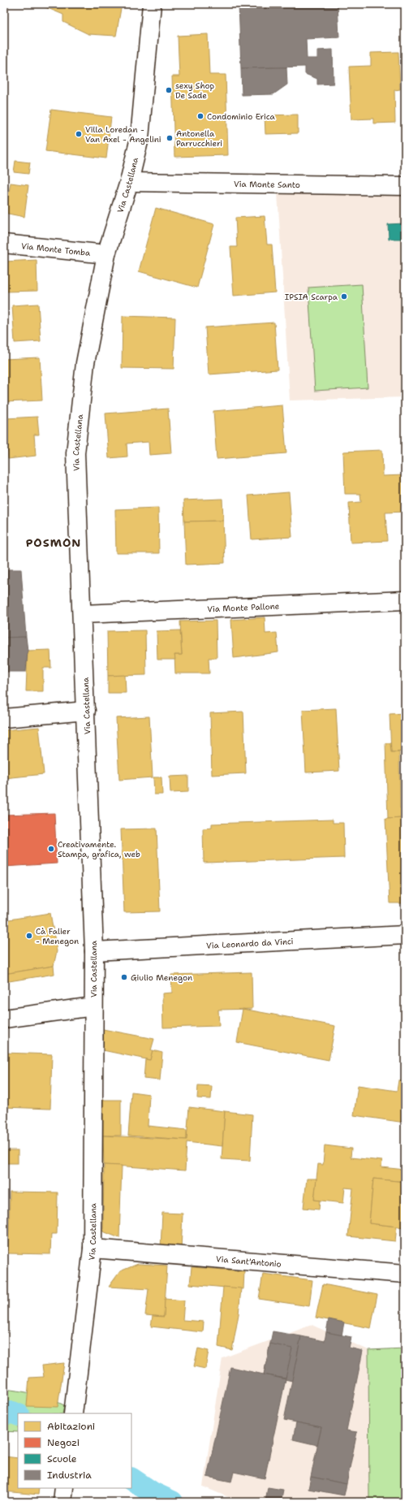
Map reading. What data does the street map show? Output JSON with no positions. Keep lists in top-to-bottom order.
{
  "streets": {
    "street": [
      "Via Monte Santo",
      "Via Castellana",
      "Via Monte Tomba",
      "Via Monte Pallone",
      "Via Leonardo da Vinci",
      "Via Sant'Antonio"
    ]
  },
  "crossings": [
    ["Via Monte Santo", "Via Castellana"],
    ["Via Castellana", "Via Monte Tomba"],
    ["Via Castellana", "Via Monte Pallone"],
    ["Via Castellana", "Via Leonardo da Vinci"],
    ["Via Castellana", "Via Sant'Antonio"]
  ],
  "districts": ["POSMON"],
  "places": [
    "sexy Shop De Sade",
    "Condominio Erica",
    "Villa Loredan - Van Axel - Angelini",
    "Antonella Parrucchieri",
    "IPSIA Scarpa",
    "Creativamente. Stampa, grafica, web",
    "Cà Falier - Menegon",
    "Giulio Menegon"
  ],
  "legend": [
    "Abitazioni",
    "Negozi",
    "Scuole",
    "Industria"
  ]
}
